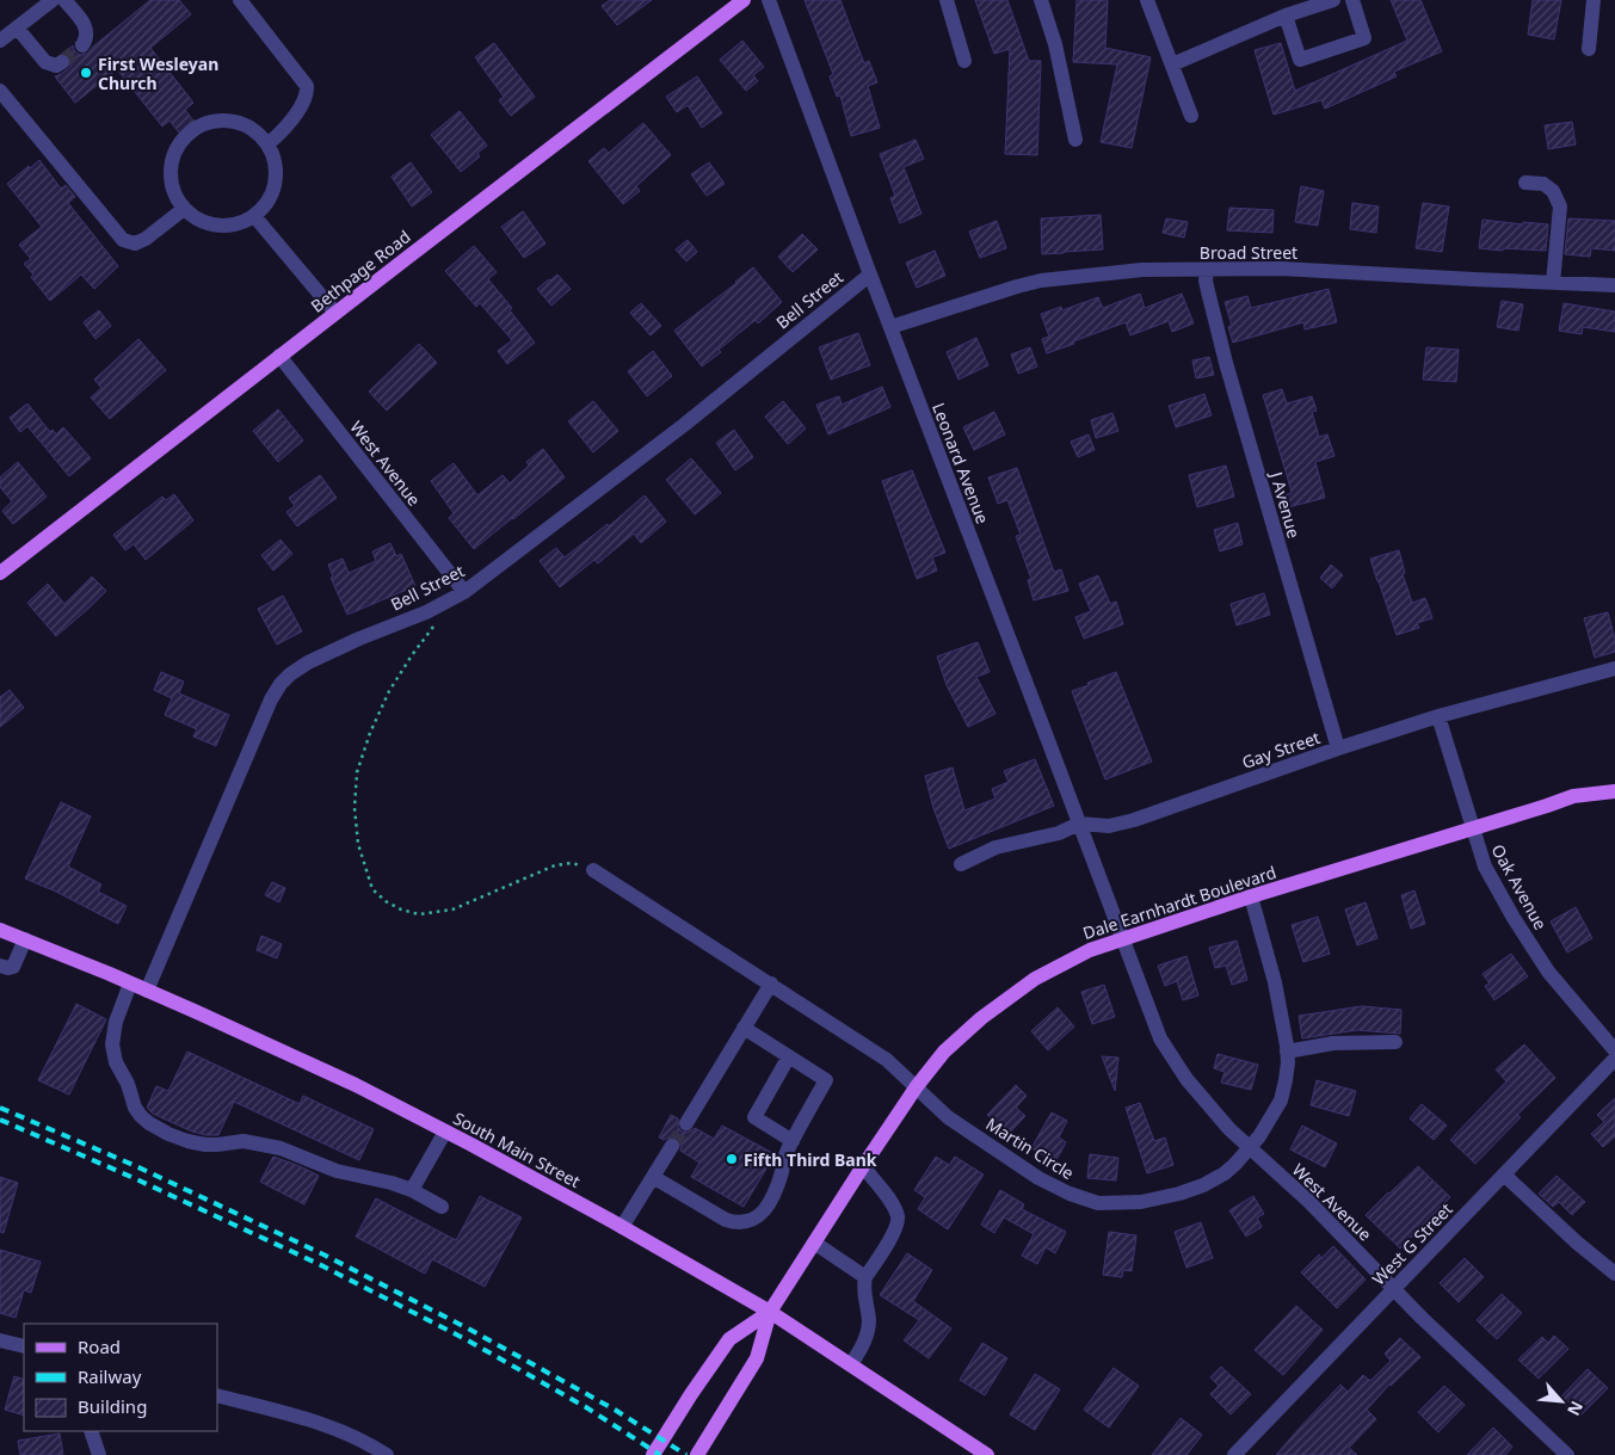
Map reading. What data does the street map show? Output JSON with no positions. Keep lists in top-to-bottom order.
{
  "streets": {
    "main road": ["Bethpage Road", "Dale Earnhardt Boulevard", "South Main Street"],
    "street": [
      "Broad Street",
      "Bell Street",
      "West Avenue",
      "Leonard Avenue",
      "J Avenue",
      "Gay Street",
      "Oak Avenue",
      "Martin Circle",
      "West G Street"
    ]
  },
  "crossings": [
    ["Broad Street", "Leonard Avenue"],
    ["Broad Street", "J Avenue"],
    ["Bethpage Road", "West Avenue"],
    ["Bell Street", "West Avenue"],
    ["Bell Street", "Leonard Avenue"],
    ["Bell Street", "South Main Street"],
    ["West Avenue", "Leonard Avenue"],
    ["West Avenue", "Dale Earnhardt Boulevard"],
    ["West Avenue", "Martin Circle"],
    ["West Avenue", "West G Street"],
    ["Leonard Avenue", "Gay Street"],
    ["Leonard Avenue", "Dale Earnhardt Boulevard"],
    ["J Avenue", "Gay Street"],
    ["Gay Street", "Oak Avenue"],
    ["Oak Avenue", "Dale Earnhardt Boulevard"],
    ["Dale Earnhardt Boulevard", "Martin Circle"],
    ["Dale Earnhardt Boulevard", "South Main Street"]
  ],
  "places": ["First Wesleyan Church", "Fifth Third Bank"],
  "legend": ["Road", "Railway", "Building"],
  "north": "bottom right"
}
